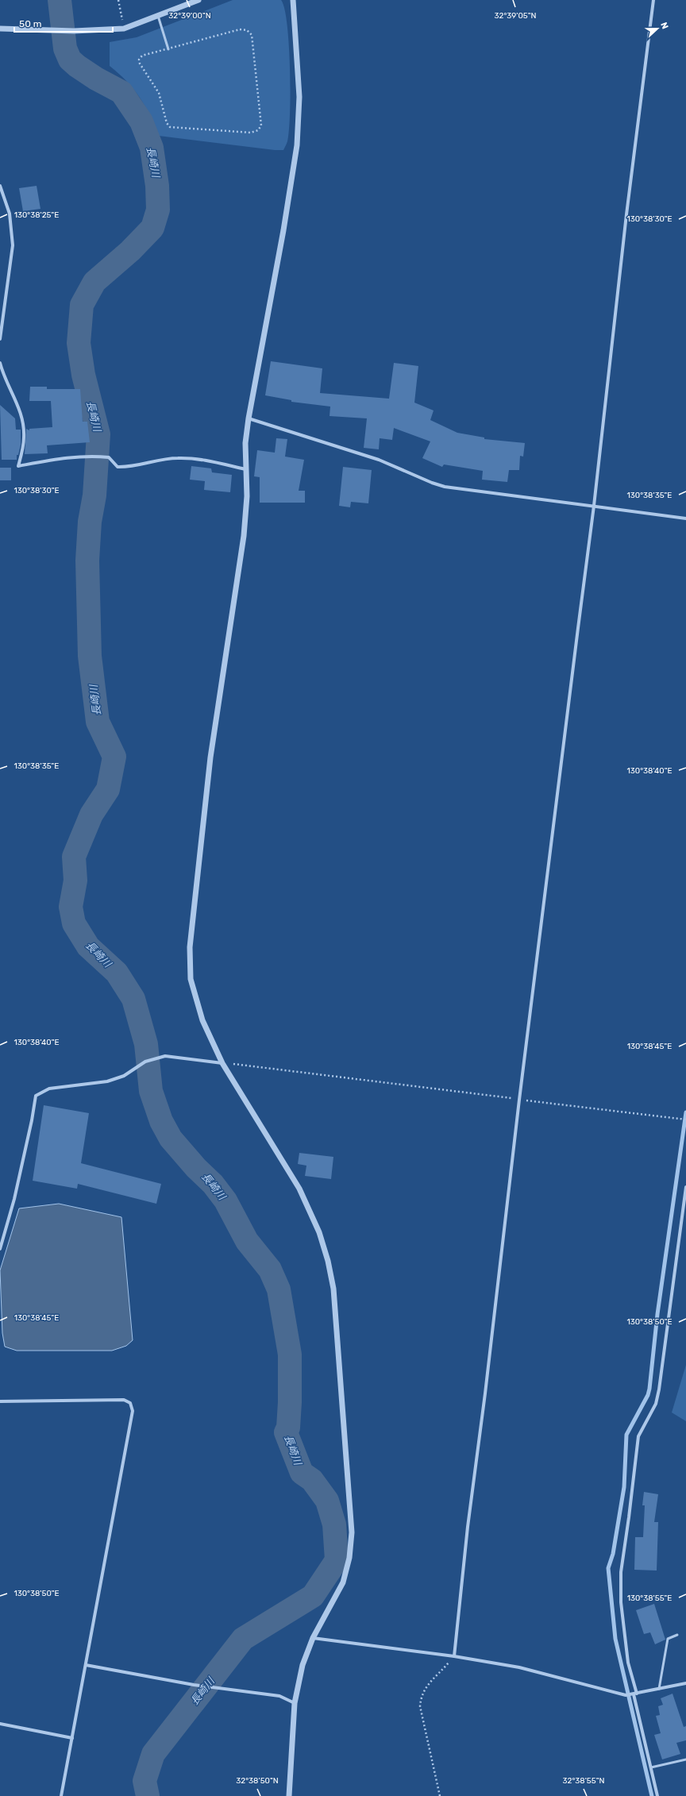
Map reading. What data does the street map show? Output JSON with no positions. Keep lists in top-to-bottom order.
{
  "water": ["長崎川"],
  "scale_bar": "50 m",
  "north": "right",
  "coordinates": [
    "32°39'00\"N",
    "32°39'05\"N",
    "130°38'25\"E",
    "130°38'30\"E",
    "130°38'35\"E",
    "130°38'40\"E",
    "130°38'45\"E",
    "130°38'50\"E",
    "130°38'55\"E",
    "32°38'50\"N",
    "32°38'55\"N"
  ]
}
